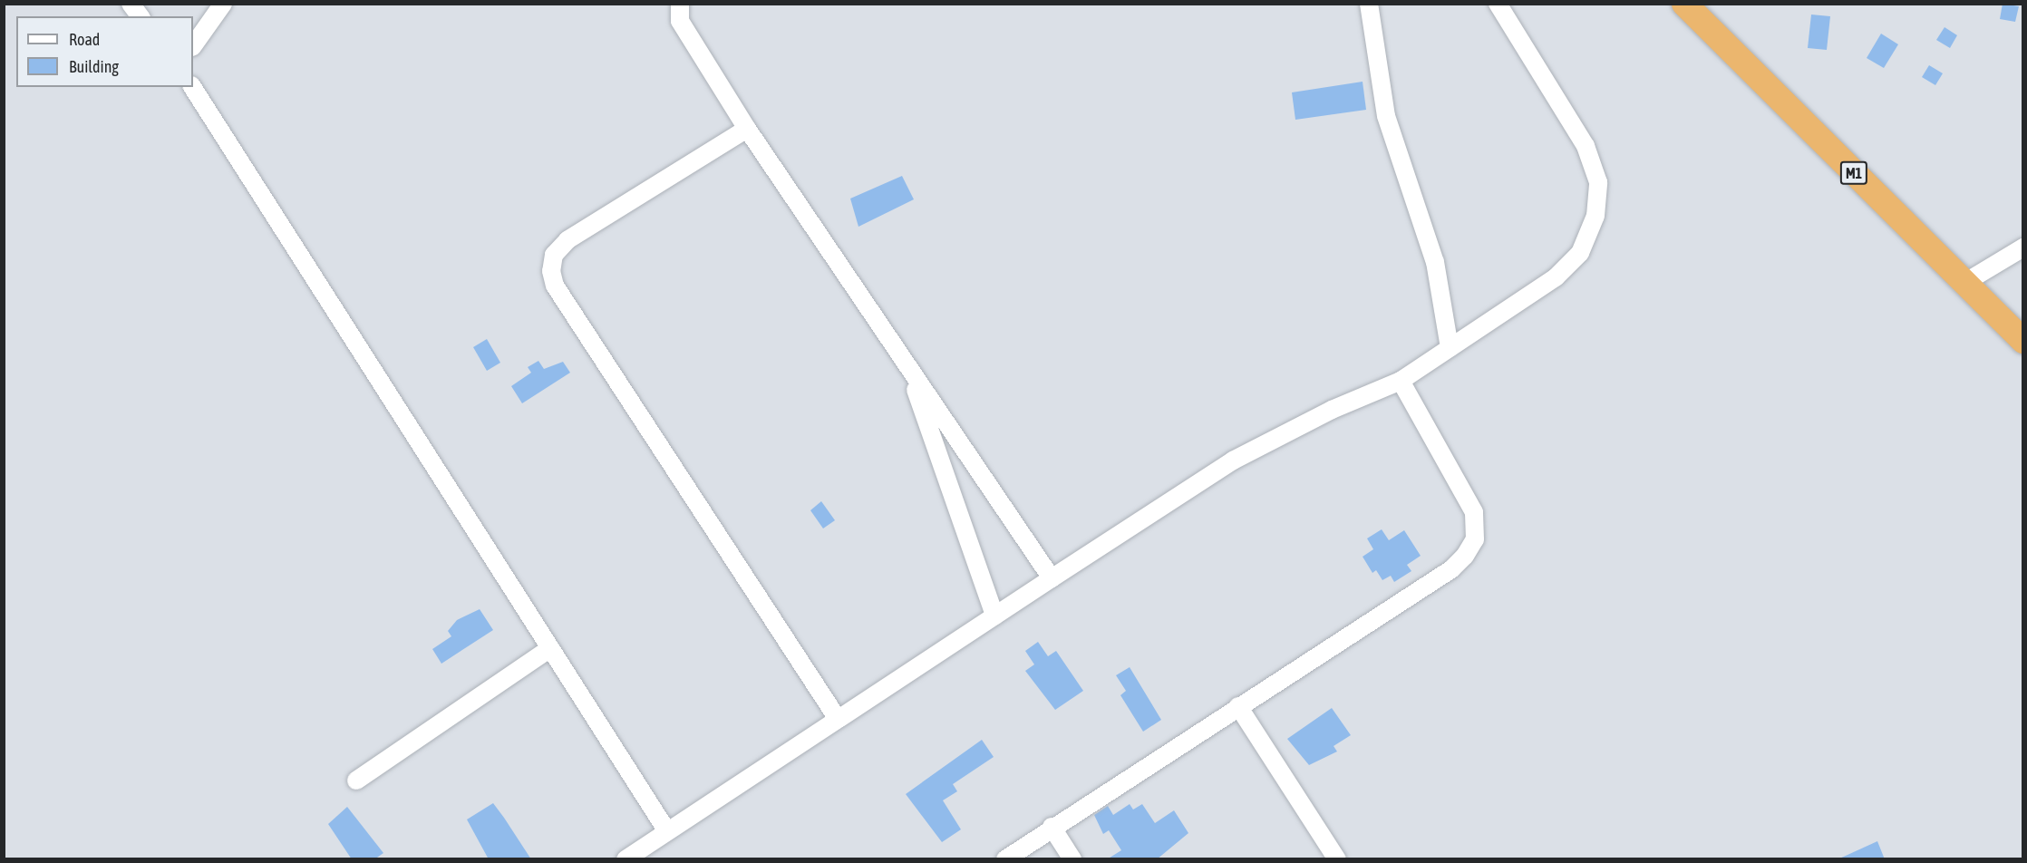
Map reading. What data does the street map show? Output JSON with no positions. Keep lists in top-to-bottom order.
{
  "streets": {
    "highway": ["M1"]
  },
  "legend": ["Road", "Building"]
}
